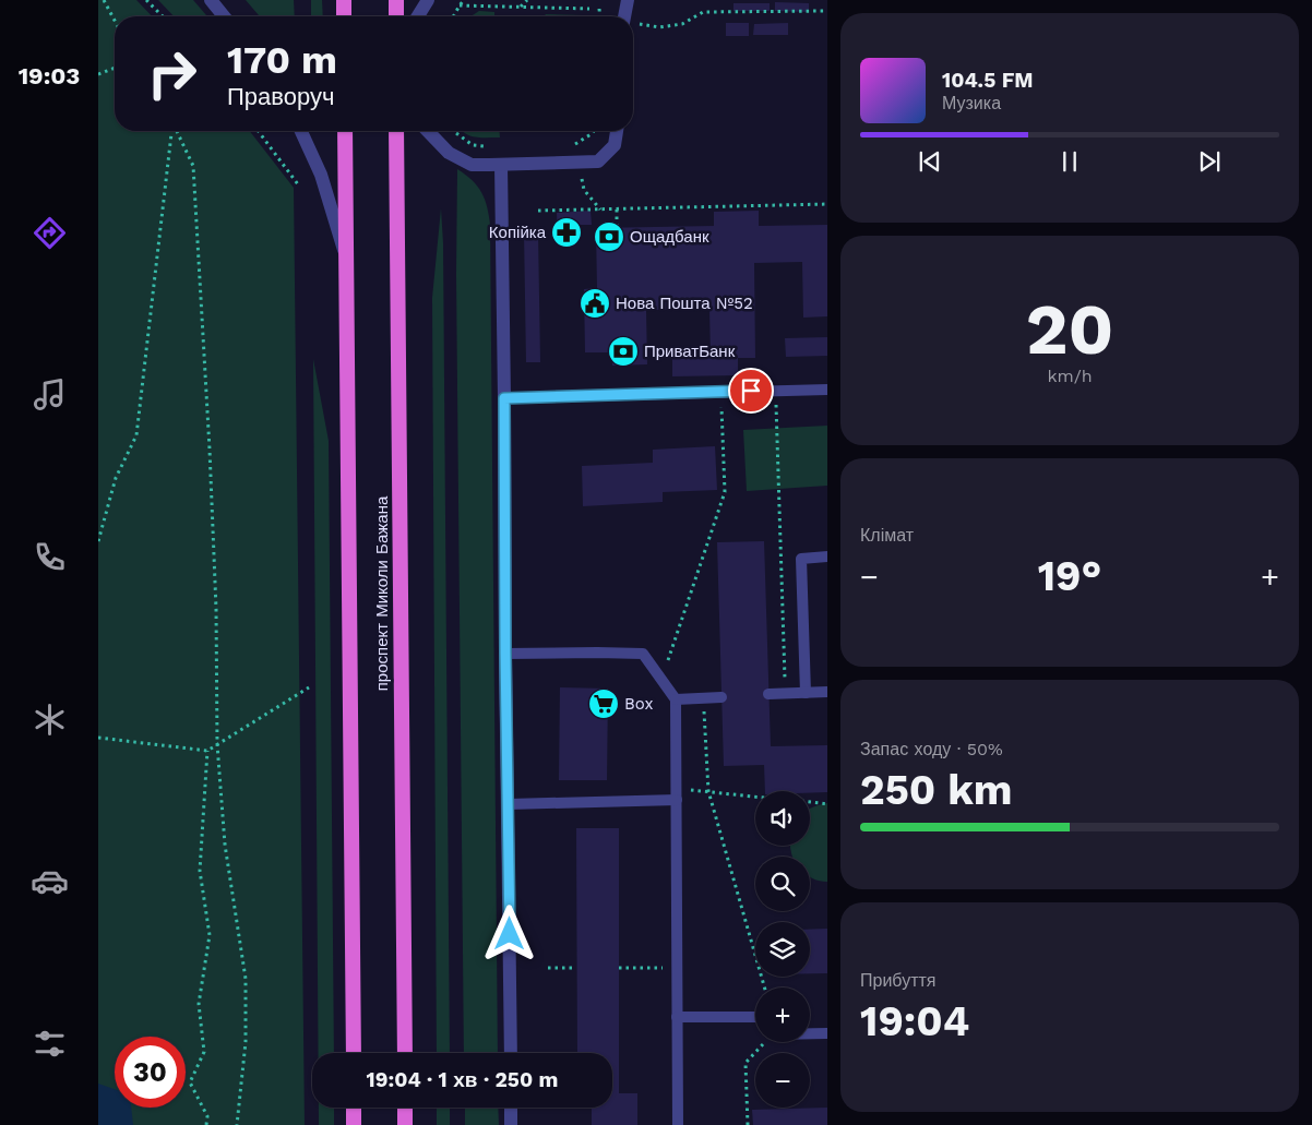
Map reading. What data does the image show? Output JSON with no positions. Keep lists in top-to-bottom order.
{
  "streets": {
    "highway": ["проспект Миколи Бажана"]
  },
  "places": {
    "pharmacy": ["Копійка"],
    "bank": ["Ощадбанк", "ПриватБанк"],
    "public building": ["Нова Пошта №52"],
    "supermarket": ["Box"]
  },
  "page": {
    "tabs": "19:03",
    "turn": ["170 m", "Праворуч"],
    "song": ["104.5 FM", "Музика"],
    "tile": [
      ["20", "km/h"],
      "Клімат",
      ["Запас ходу · 50%", "250 km"],
      ["Прибуття", "19:04"]
    ],
    "heat": ["−", "19°", "+"],
    "map_buttons": ["+", "−"],
    "limit": "30",
    "trip": "19:04 · 1 хв · 250 m"
  }
}
